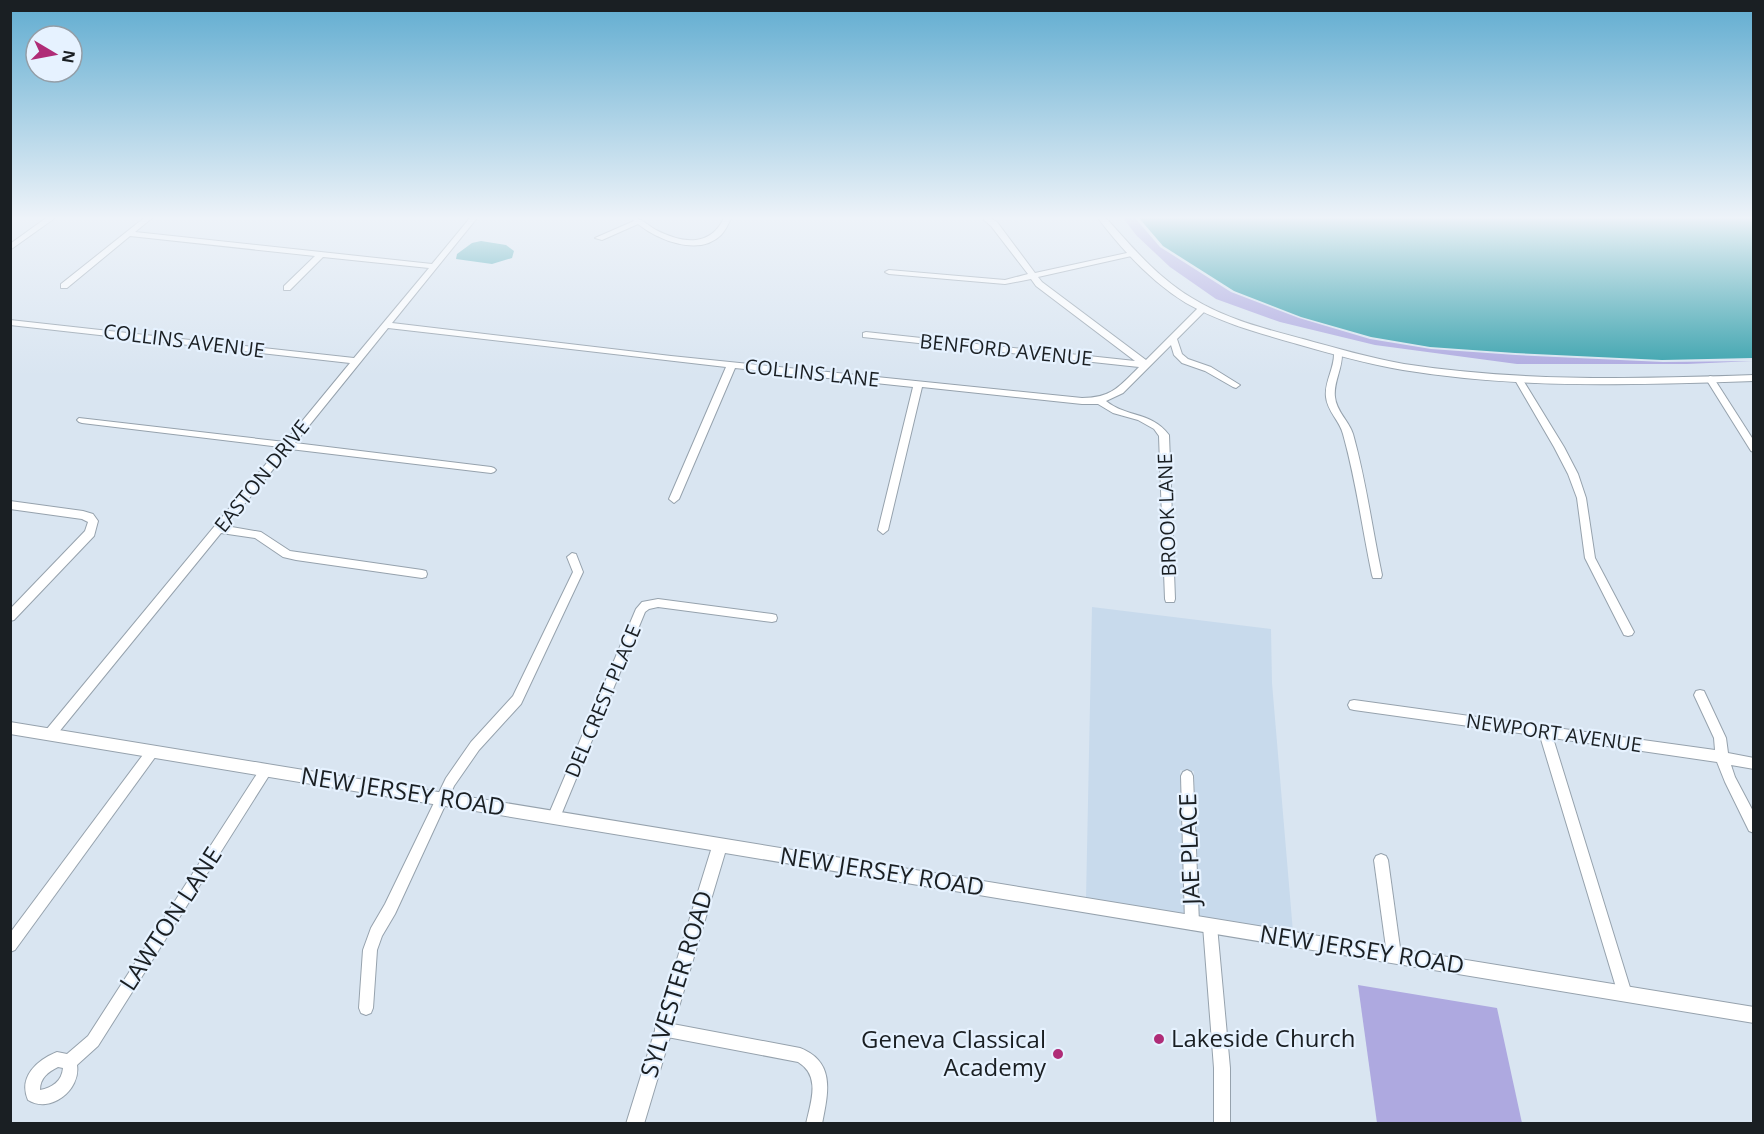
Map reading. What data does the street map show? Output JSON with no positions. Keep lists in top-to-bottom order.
{
  "streets": {
    "street": [
      "COLLINS AVENUE",
      "BENFORD AVENUE",
      "COLLINS LANE",
      "EASTON DRIVE",
      "BROOK LANE",
      "DEL CREST PLACE",
      "NEWPORT AVENUE",
      "NEW JERSEY ROAD",
      "JAE PLACE",
      "LAWTON LANE",
      "SYLVESTER ROAD"
    ]
  },
  "crossings": [
    ["COLLINS AVENUE", "EASTON DRIVE"],
    ["COLLINS LANE", "EASTON DRIVE"],
    ["COLLINS LANE", "BROOK LANE"],
    ["EASTON DRIVE", "NEW JERSEY ROAD"],
    ["DEL CREST PLACE", "NEW JERSEY ROAD"],
    ["NEW JERSEY ROAD", "JAE PLACE"],
    ["NEW JERSEY ROAD", "LAWTON LANE"],
    ["NEW JERSEY ROAD", "SYLVESTER ROAD"]
  ],
  "places": ["Lakeside Church", "Geneva Classical Academy"],
  "north": "right"
}
